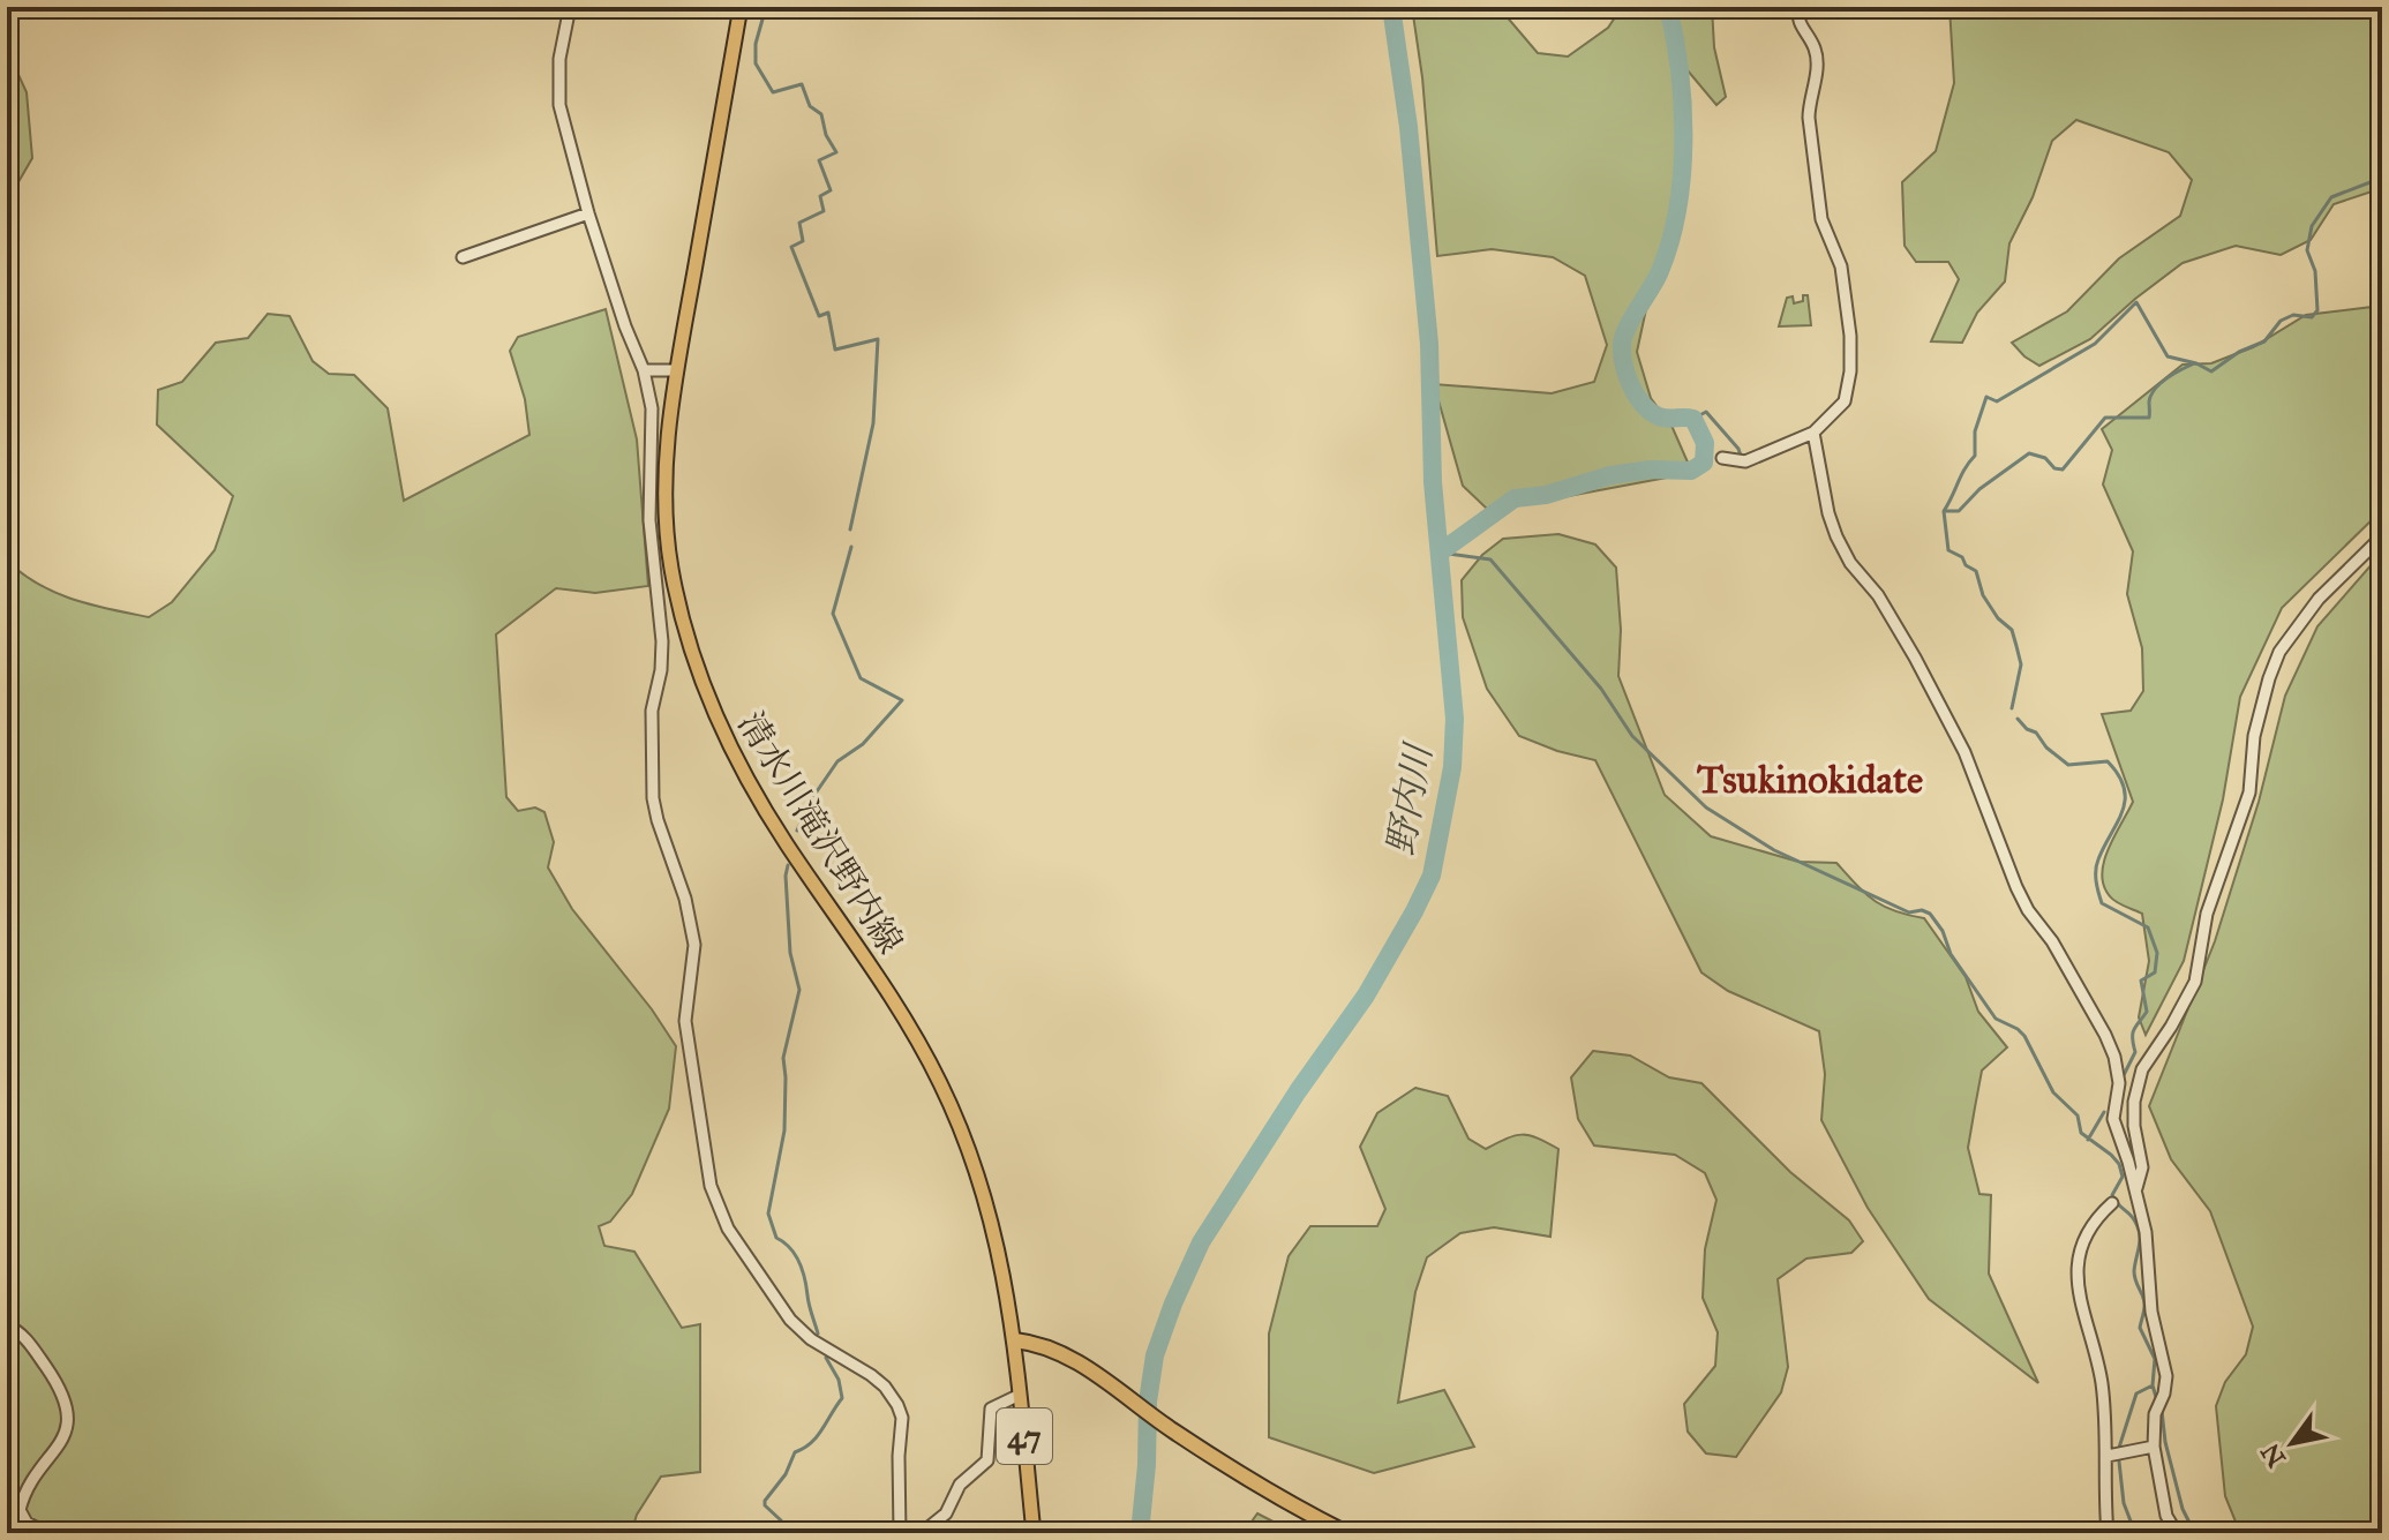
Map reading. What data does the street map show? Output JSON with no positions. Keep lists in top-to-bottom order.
{
  "streets": {
    "main road": ["清水川滝沢野内線", "47"]
  },
  "crossings": [
    ["清水川滝沢野内線", "47"]
  ],
  "districts": ["Tsukinokidate"],
  "water": ["野内川"],
  "north": "bottom left"
}
